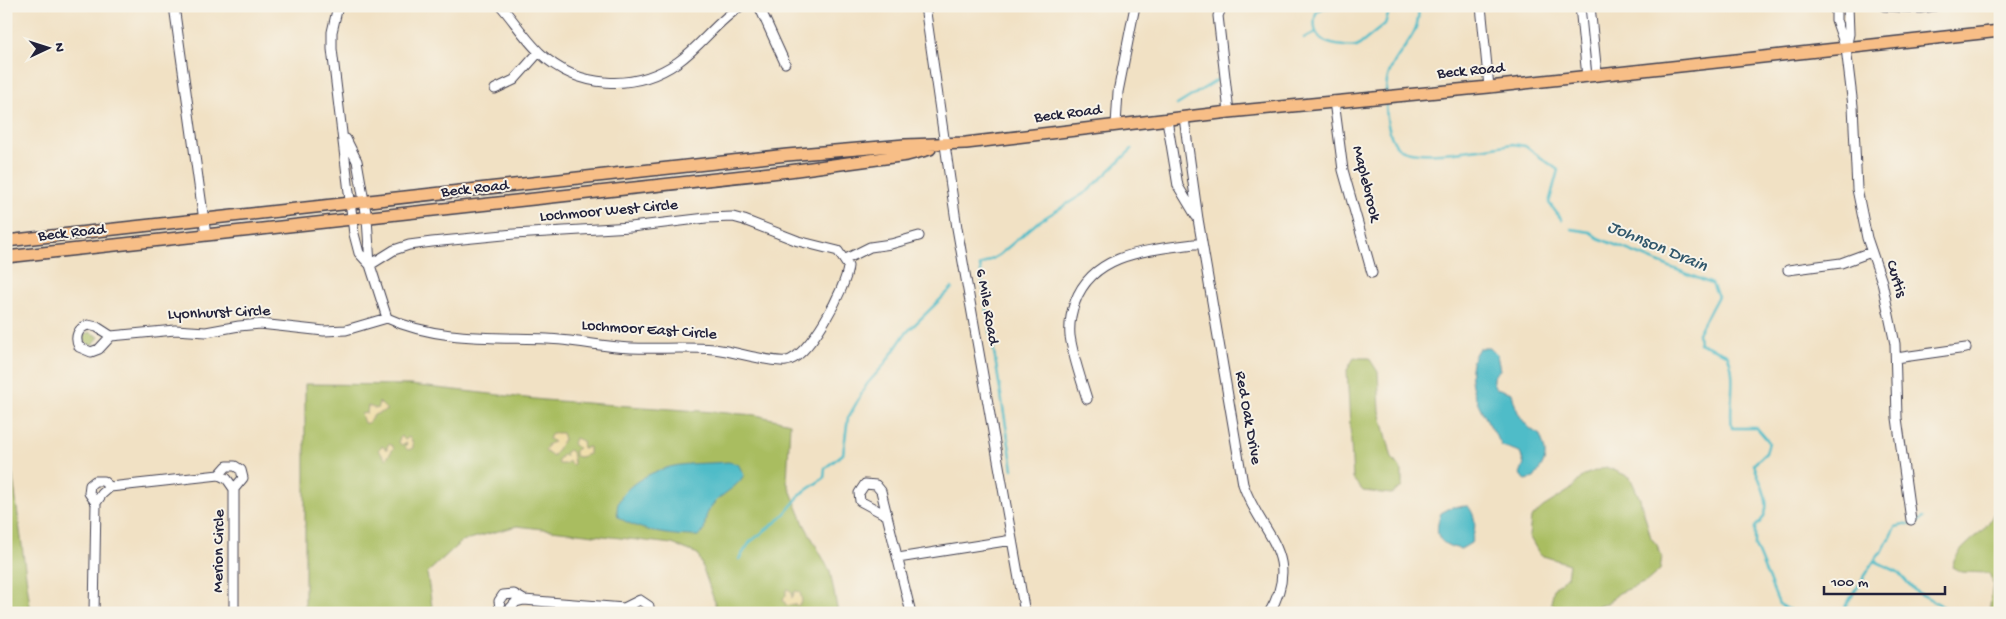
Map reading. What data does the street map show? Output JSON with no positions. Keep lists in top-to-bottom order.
{
  "streets": {
    "main road": ["Beck Road"],
    "street": [
      "Maplebrook",
      "Lochmoor West Circle",
      "Curtis",
      "6 Mile Road",
      "Lyonhurst Circle",
      "Lochmoor East Circle",
      "Red Oak Drive",
      "Merion Circle"
    ]
  },
  "crossings": [
    ["Beck Road", "Maplebrook"],
    ["Beck Road", "Curtis"],
    ["Beck Road", "6 Mile Road"],
    ["Beck Road", "Red Oak Drive"],
    ["Lochmoor West Circle", "Lochmoor East Circle"],
    ["Lyonhurst Circle", "Lochmoor East Circle"]
  ],
  "water": ["Johnson Drain"],
  "scale_bar": "100 m",
  "north": "right"
}
